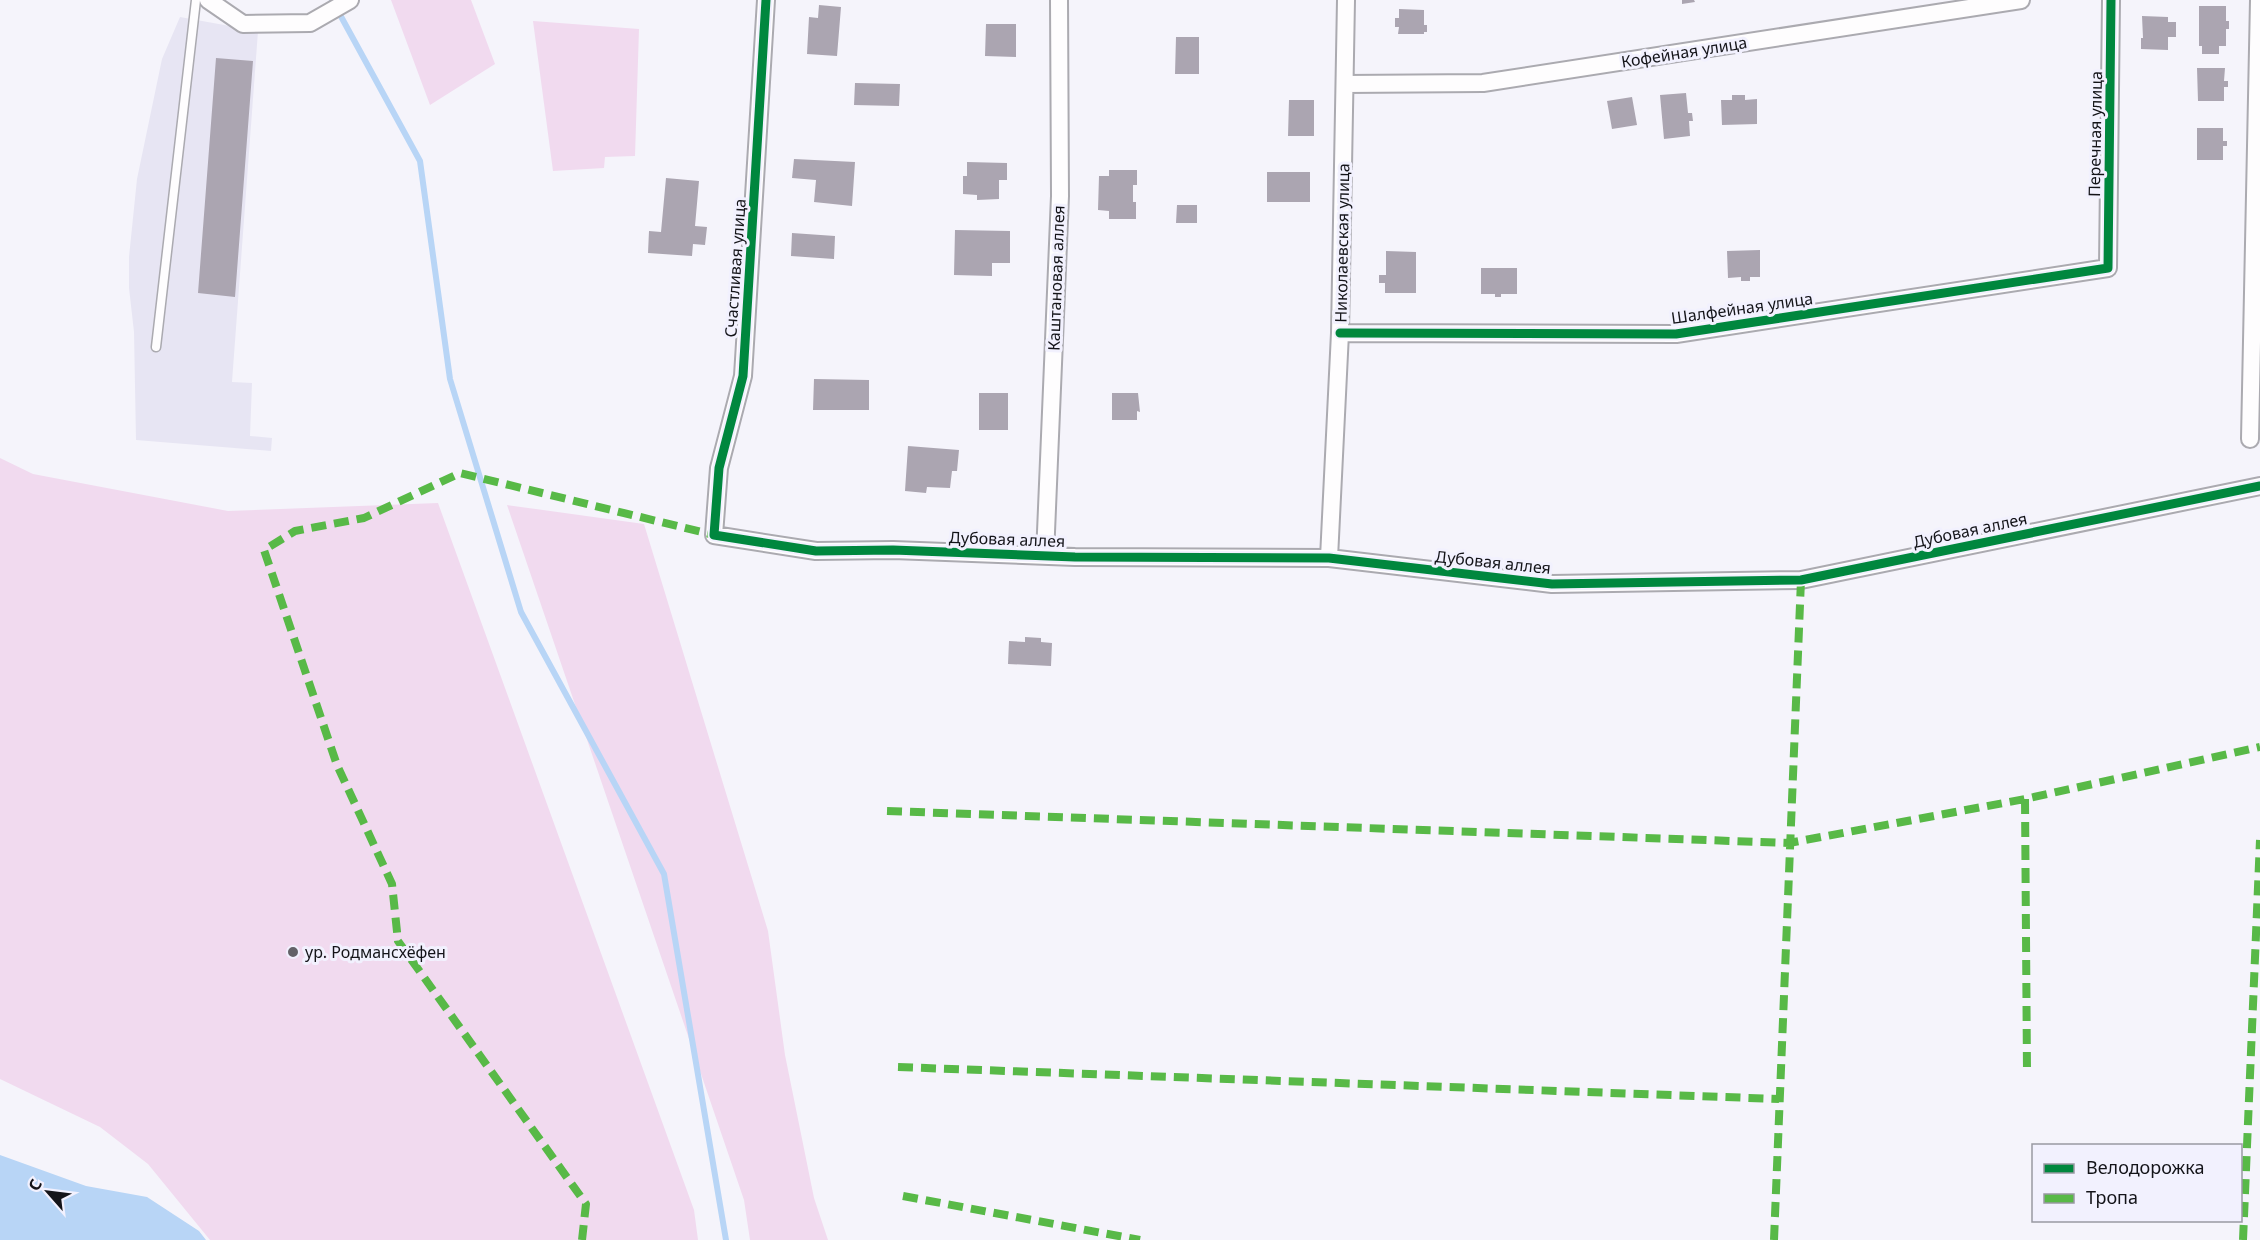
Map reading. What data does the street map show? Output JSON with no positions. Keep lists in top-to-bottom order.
{
  "streets": {
    "street": [
      "Кофейная улица",
      "Перечная улица",
      "Николаевская улица",
      "Счастливая улица",
      "Каштановая аллея",
      "Шалфейная улица",
      "Дубовая аллея"
    ]
  },
  "crossings": [
    ["Кофейная улица", "Николаевская улица"],
    ["Перечная улица", "Шалфейная улица"],
    ["Николаевская улица", "Шалфейная улица"],
    ["Николаевская улица", "Дубовая аллея"],
    ["Счастливая улица", "Дубовая аллея"],
    ["Каштановая аллея", "Дубовая аллея"]
  ],
  "places": ["ур. Родмансхёфен"],
  "legend": ["Велодорожка", "Тропа"],
  "north": "top left"
}
